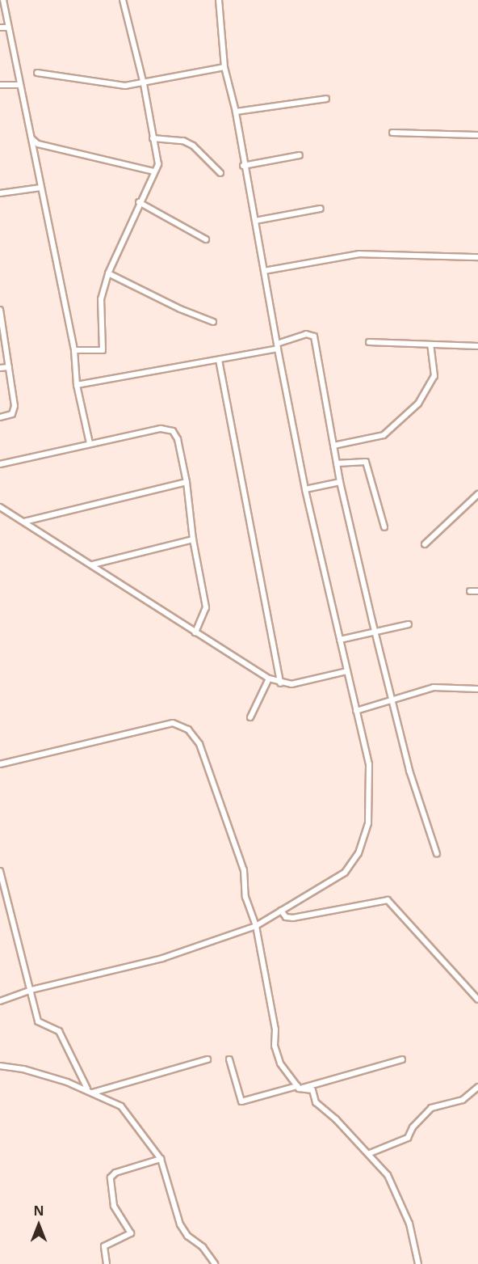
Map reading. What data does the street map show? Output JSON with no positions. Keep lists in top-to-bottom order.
{
  "north": "top"
}
